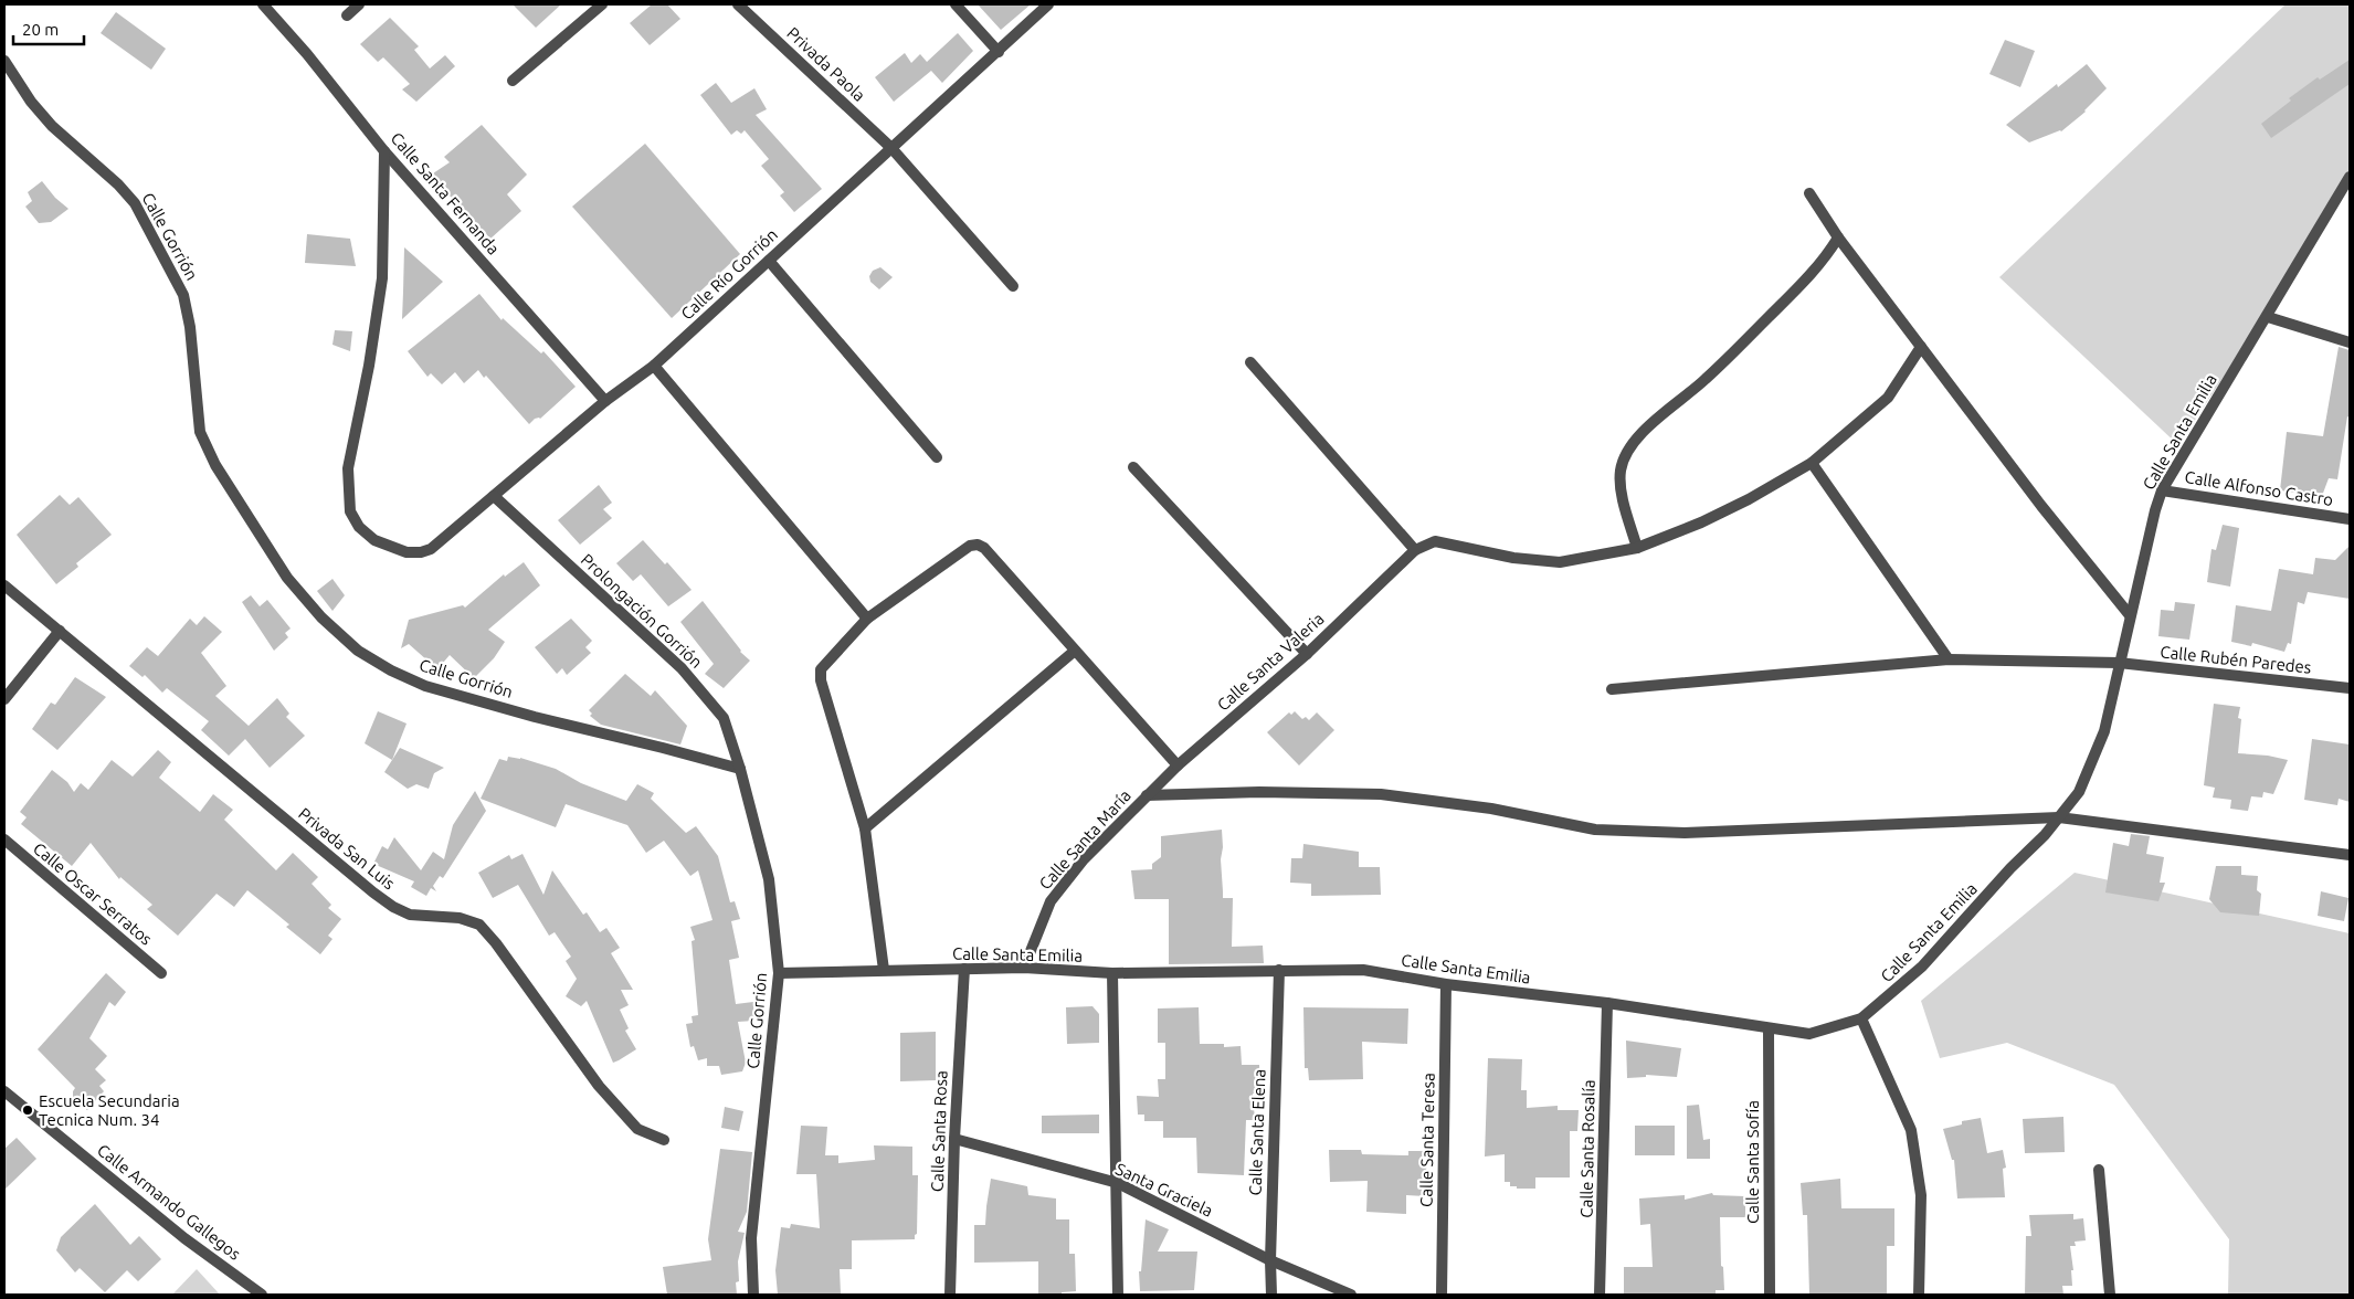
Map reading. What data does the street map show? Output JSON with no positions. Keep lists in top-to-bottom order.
{
  "streets": {
    "street": [
      "Privada Paola",
      "Calle Santa Fernanda",
      "Calle Gorrión",
      "Calle Río Gorrión",
      "Calle Santa Emilia",
      "Calle Alfonso Castro",
      "Prolongación Gorrión",
      "Calle Rubén Paredes",
      "Calle Santa Valeria",
      "Calle Santa María",
      "Privada San Luis",
      "Calle Oscar Serratos",
      "Calle Santa Rosa",
      "Calle Santa Elena",
      "Calle Santa Teresa",
      "Calle Santa Rosalía",
      "Calle Santa Sofía",
      "Santa Graciela",
      "Calle Armando Gallegos"
    ]
  },
  "crossings": [
    ["Privada Paola", "Calle Río Gorrión"],
    ["Calle Santa Fernanda", "Calle Río Gorrión"],
    ["Calle Gorrión", "Calle Santa Emilia"],
    ["Calle Gorrión", "Prolongación Gorrión"],
    ["Calle Río Gorrión", "Prolongación Gorrión"],
    ["Calle Santa Emilia", "Calle Alfonso Castro"],
    ["Calle Santa Emilia", "Calle Rubén Paredes"],
    ["Calle Santa Emilia", "Calle Santa María"],
    ["Calle Santa Emilia", "Calle Santa Rosa"],
    ["Calle Santa Emilia", "Calle Santa Elena"],
    ["Calle Santa Emilia", "Calle Santa Teresa"],
    ["Calle Santa Emilia", "Calle Santa Rosalía"],
    ["Calle Santa Emilia", "Calle Santa Sofía"],
    ["Calle Santa Valeria", "Calle Santa María"],
    ["Calle Santa Rosa", "Santa Graciela"],
    ["Calle Santa Elena", "Santa Graciela"]
  ],
  "places": ["Escuela Secundaria Tecnica Num. 34"],
  "scale_bar": "20 m"
}
